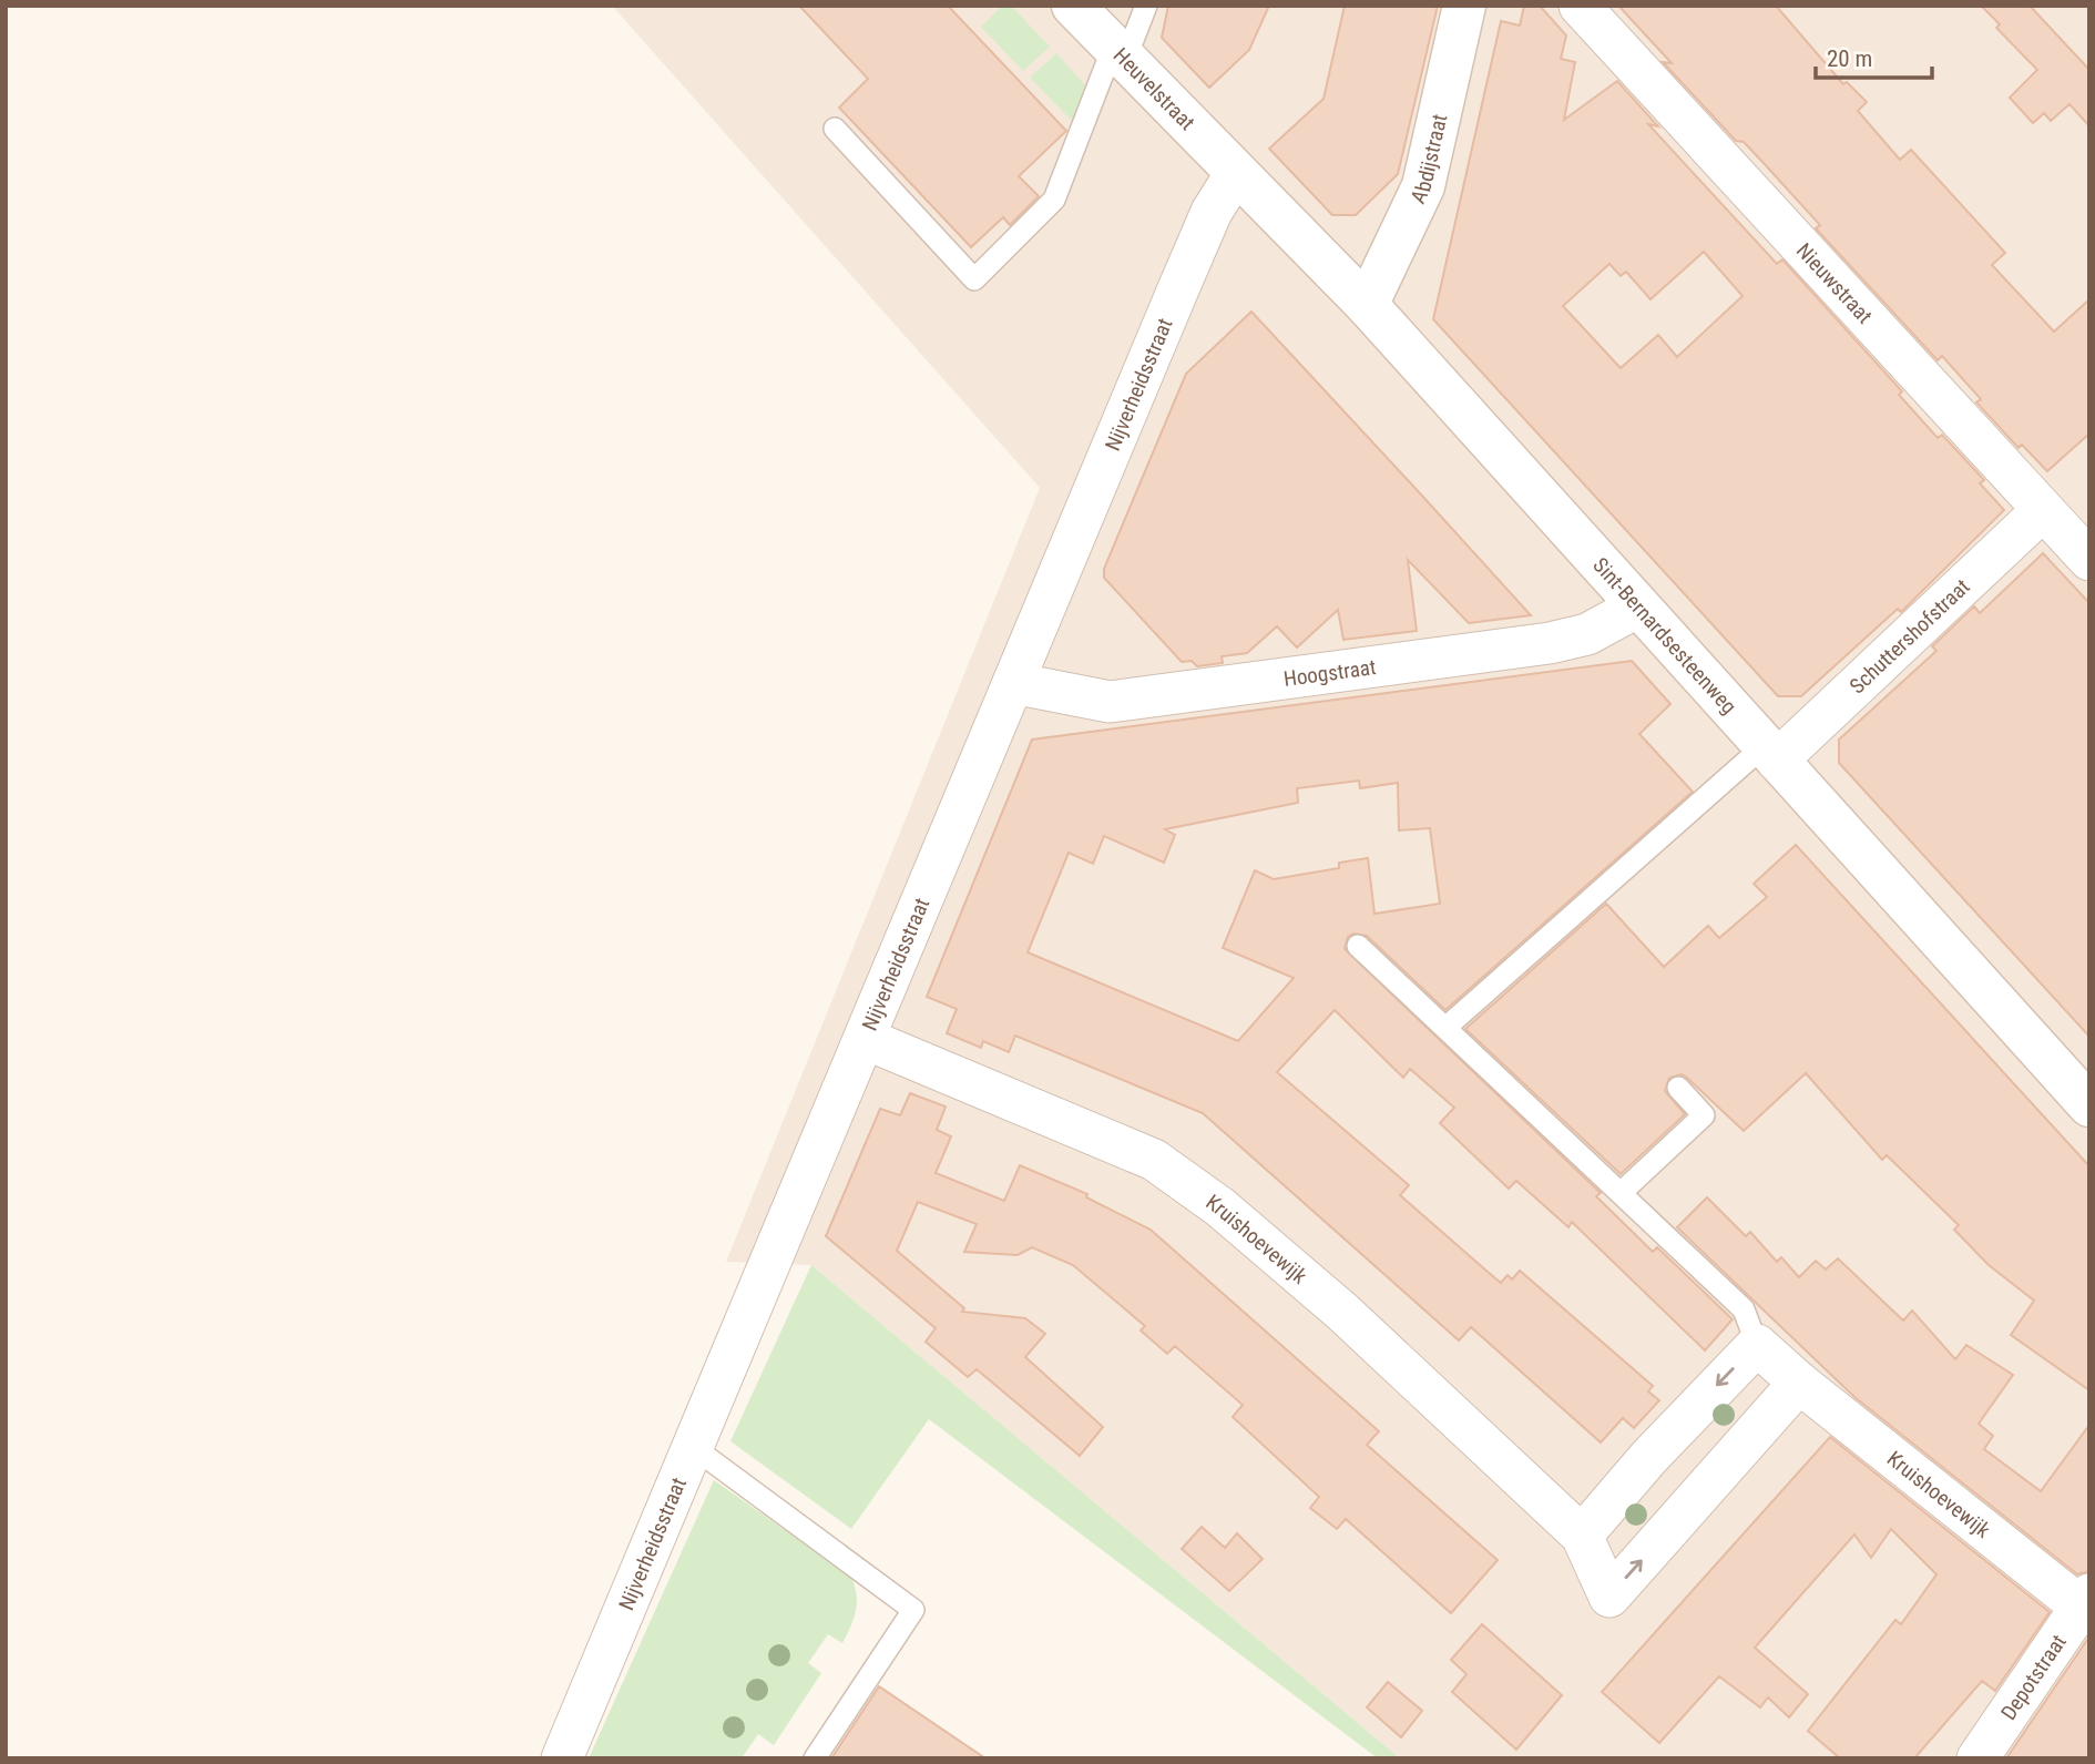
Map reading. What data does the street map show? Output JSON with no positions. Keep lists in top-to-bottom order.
{
  "streets": {
    "main road": ["Heuvelstraat", "Abdijstraat", "Sint-Bernardsesteenweg"],
    "street": [
      "Nieuwstraat",
      "Nijverheidsstraat",
      "Schuttershofstraat",
      "Hoogstraat",
      "Kruishoevewijk",
      "Depotstraat"
    ]
  },
  "crossings": [
    ["Heuvelstraat", "Nijverheidsstraat"],
    ["Heuvelstraat", "Sint-Bernardsesteenweg"],
    ["Abdijstraat", "Sint-Bernardsesteenweg"],
    ["Nieuwstraat", "Schuttershofstraat"],
    ["Nijverheidsstraat", "Sint-Bernardsesteenweg"],
    ["Nijverheidsstraat", "Hoogstraat"],
    ["Nijverheidsstraat", "Kruishoevewijk"],
    ["Schuttershofstraat", "Sint-Bernardsesteenweg"],
    ["Sint-Bernardsesteenweg", "Hoogstraat"],
    ["Kruishoevewijk", "Depotstraat"]
  ],
  "scale_bar": "20 m"
}
